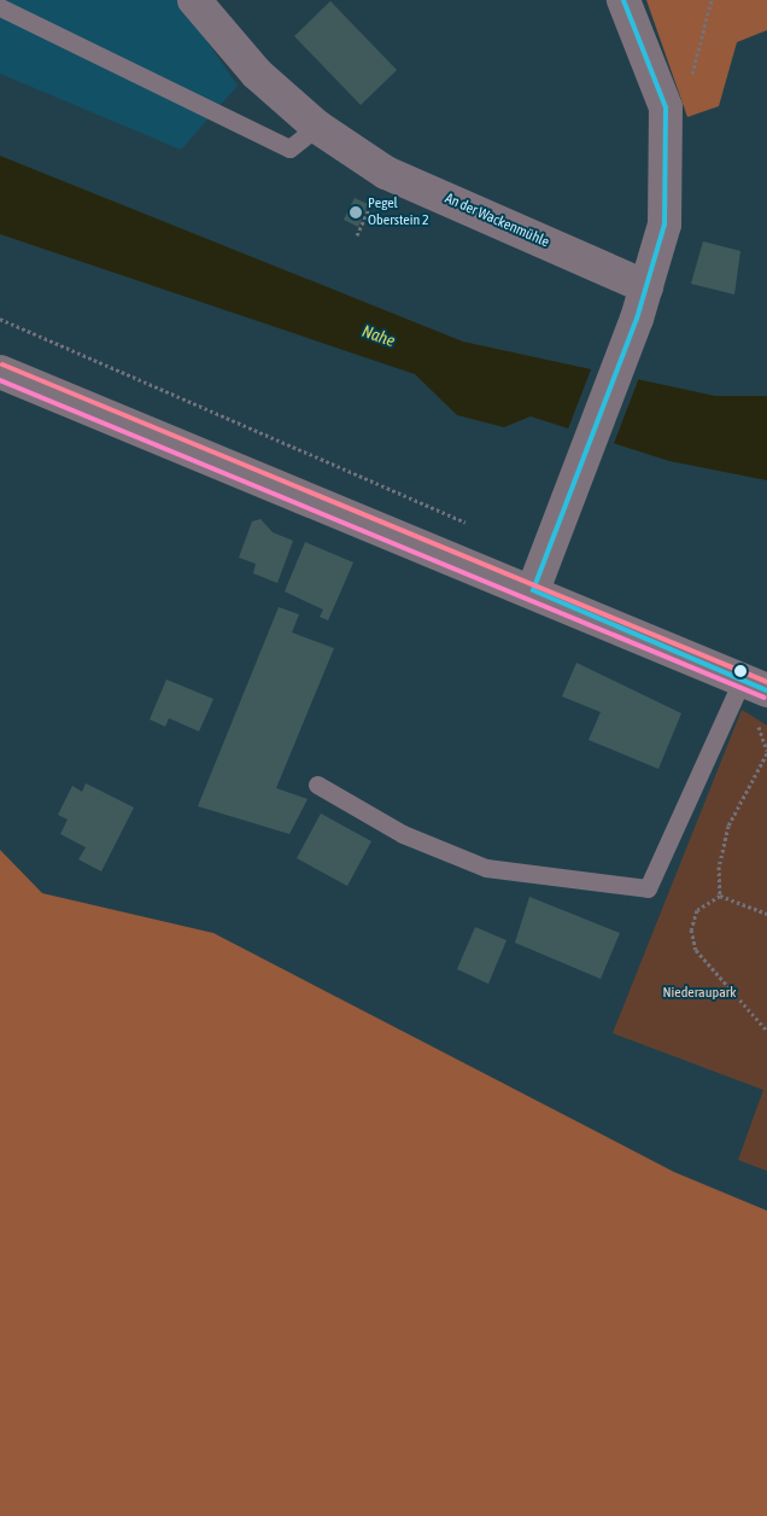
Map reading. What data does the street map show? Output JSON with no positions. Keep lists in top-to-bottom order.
{
  "streets": {
    "street": ["An der Wackenmühle"]
  },
  "water": ["Nahe"],
  "parks": ["Niederaupark"],
  "places": ["Pegel Oberstein 2"]
}
